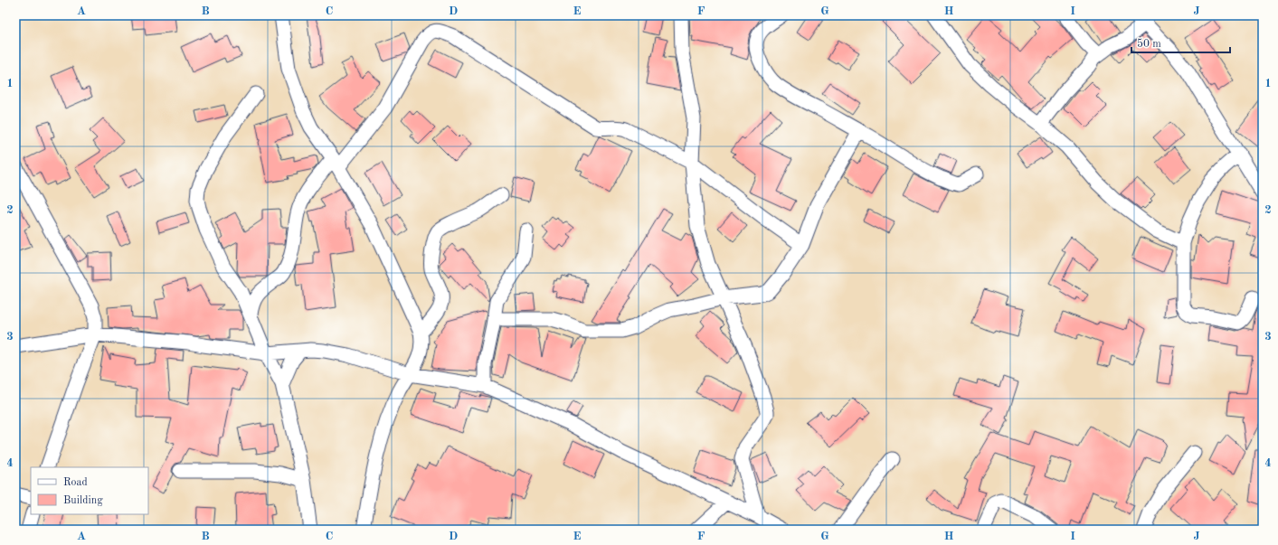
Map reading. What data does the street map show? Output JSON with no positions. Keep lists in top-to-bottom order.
{
  "legend": ["Road", "Building"],
  "scale_bar": "50 m",
  "grid": {
    "columns": [
      "A",
      "B",
      "C",
      "D",
      "E",
      "F",
      "G",
      "H",
      "I",
      "J"
    ],
    "rows": [
      "1",
      "2",
      "3",
      "4"
    ]
  }
}
